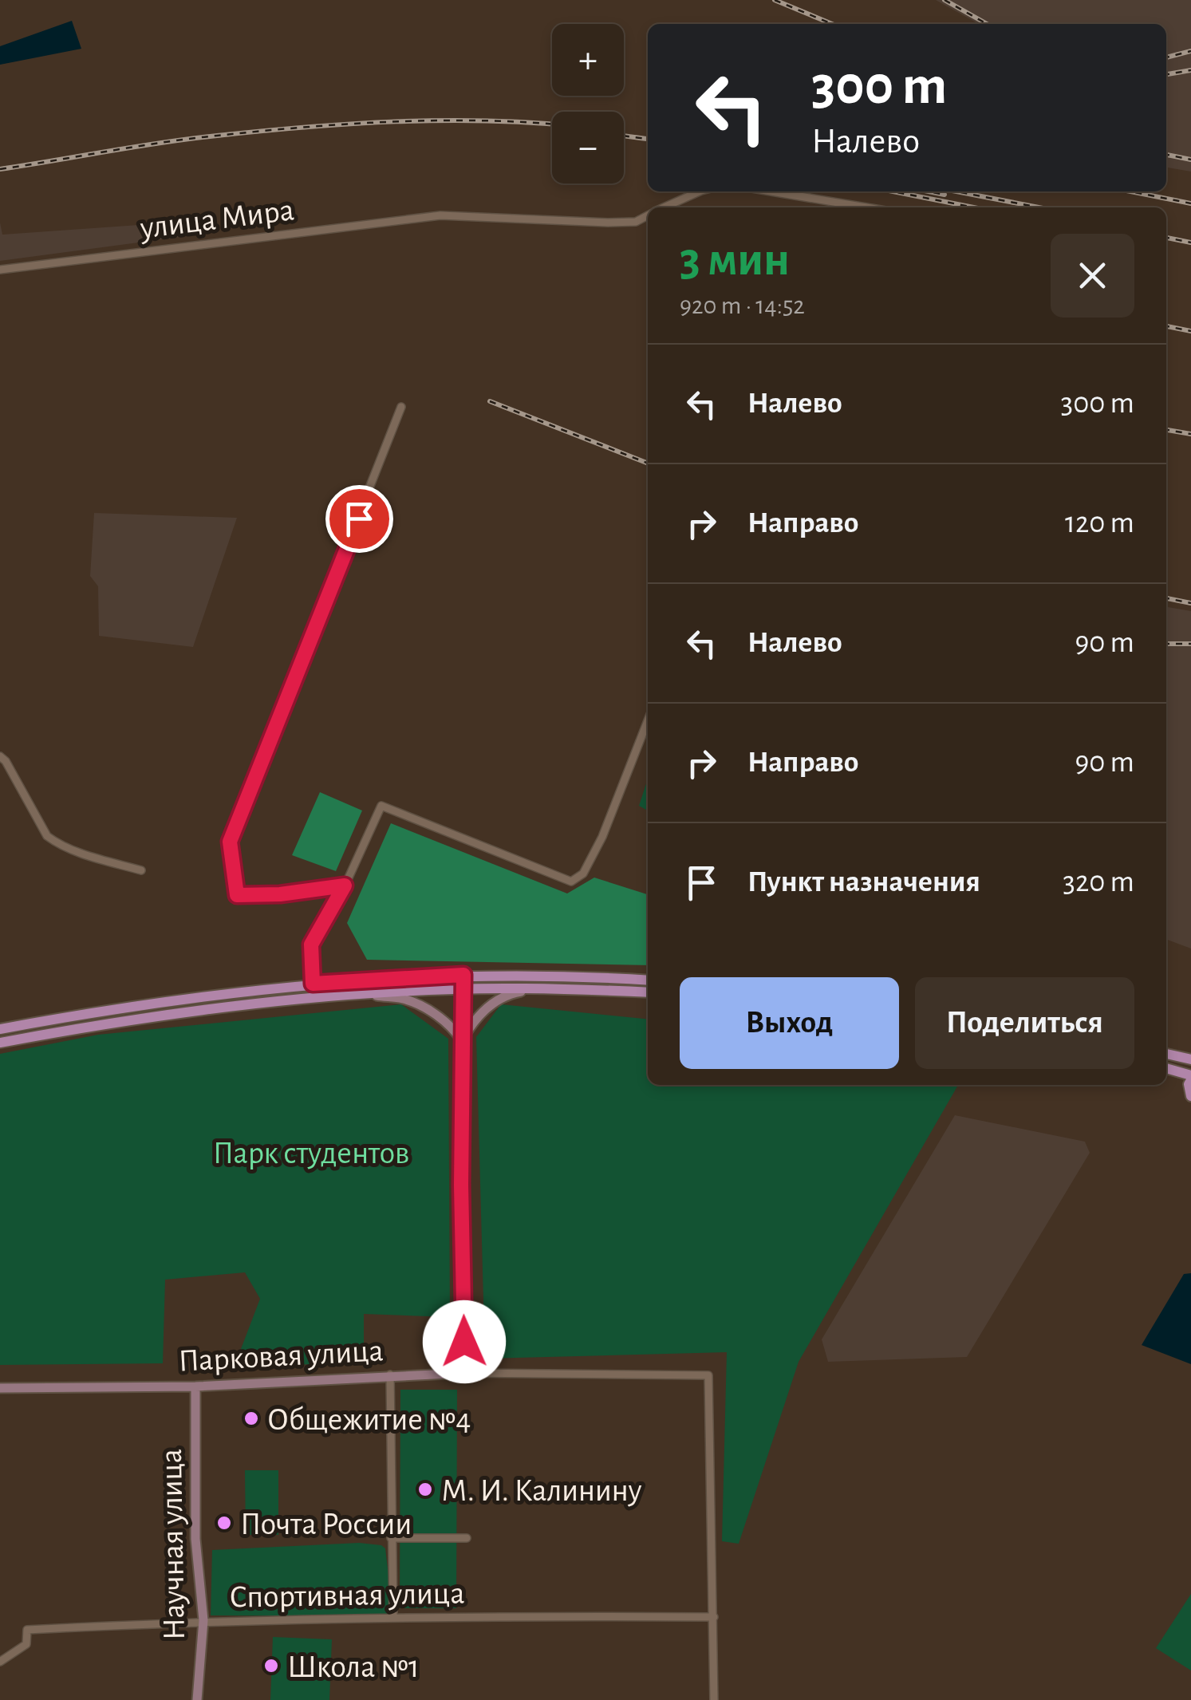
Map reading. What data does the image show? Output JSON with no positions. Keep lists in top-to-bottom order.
{
  "streets": {
    "street": [
      "улица Мира",
      "Парковая улица",
      "Научная улица",
      "Спортивная улица"
    ]
  },
  "crossings": [
    ["Парковая улица", "Научная улица"],
    ["Парковая улица", "Спортивная улица"],
    ["Научная улица", "Спортивная улица"]
  ],
  "parks": ["Парк студентов"],
  "places": [
    "Общежитие №4",
    "М. И. Калинину",
    "Почта России",
    "Школа №1"
  ],
  "page": {
    "map_buttons": ["+", "−"],
    "turn": ["300 m", "Налево"],
    "heading": ["3 мин", "920 m · 14:52"],
    "list": [
      {
        "name": "Налево",
        "value": "300 m"
      },
      {
        "name": "Направо",
        "value": "120 m"
      },
      {
        "name": "Налево",
        "value": "90 m"
      },
      {
        "name": "Направо",
        "value": "90 m"
      },
      {
        "name": "Пункт назначения",
        "value": "320 m"
      }
    ],
    "buttons": ["Выход", "Поделиться"]
  }
}
